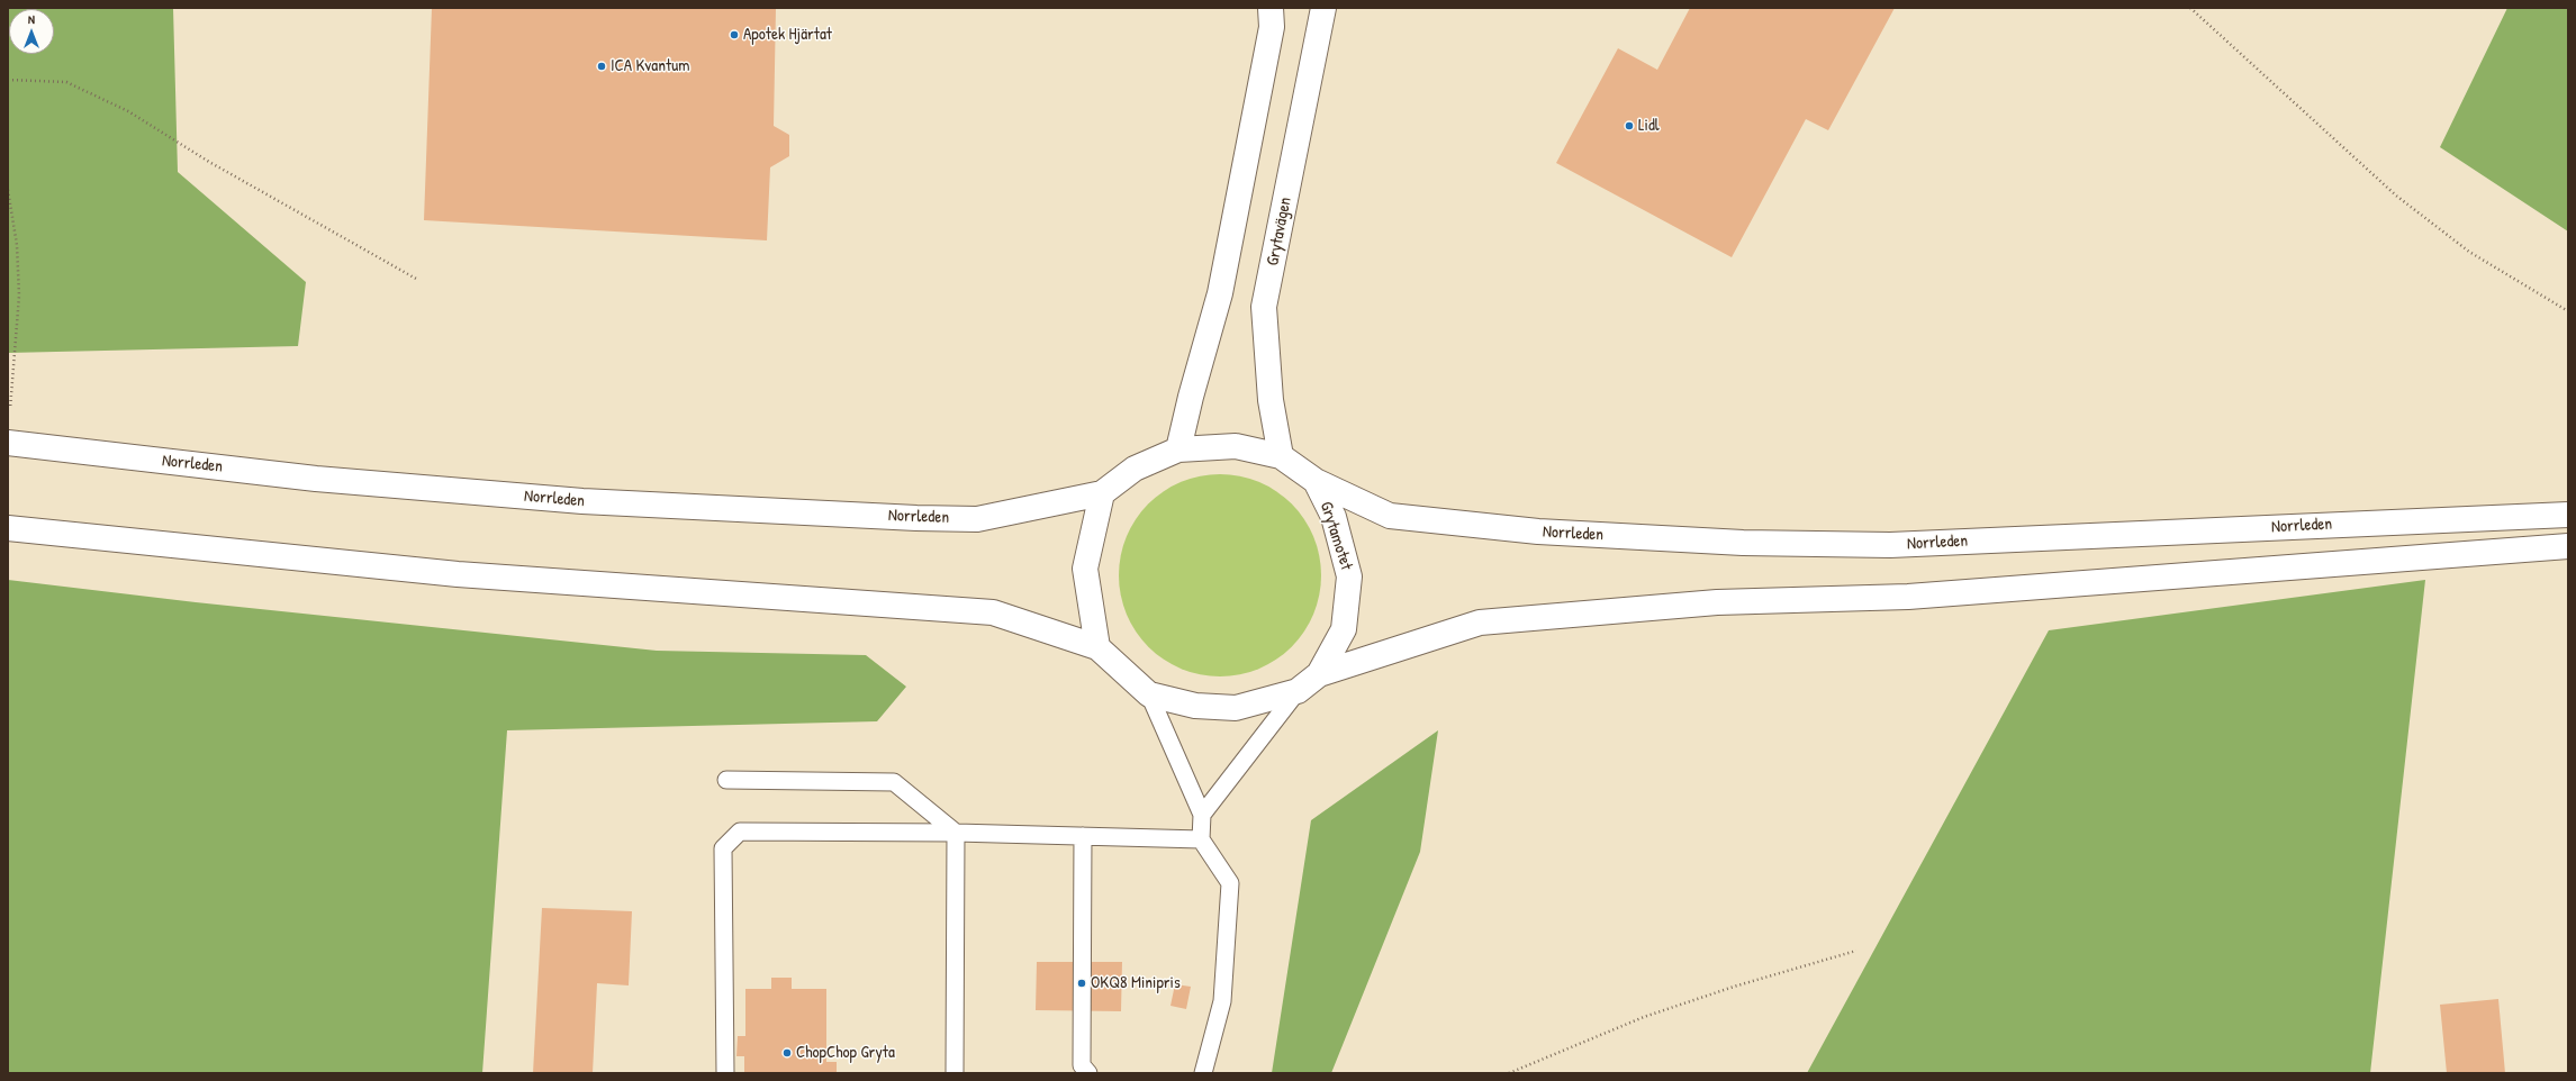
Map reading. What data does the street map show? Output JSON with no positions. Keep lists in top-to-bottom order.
{
  "streets": {
    "main road": ["Grytavägen", "Norrleden", "Grytamotet"]
  },
  "crossings": [
    ["Grytavägen", "Grytamotet"],
    ["Norrleden", "Grytamotet"]
  ],
  "places": [
    "Apotek Hjärtat",
    "ICA Kvantum",
    "Lidl",
    "OKQ8 Minipris",
    "ChopChop Gryta"
  ],
  "north": "top"
}
